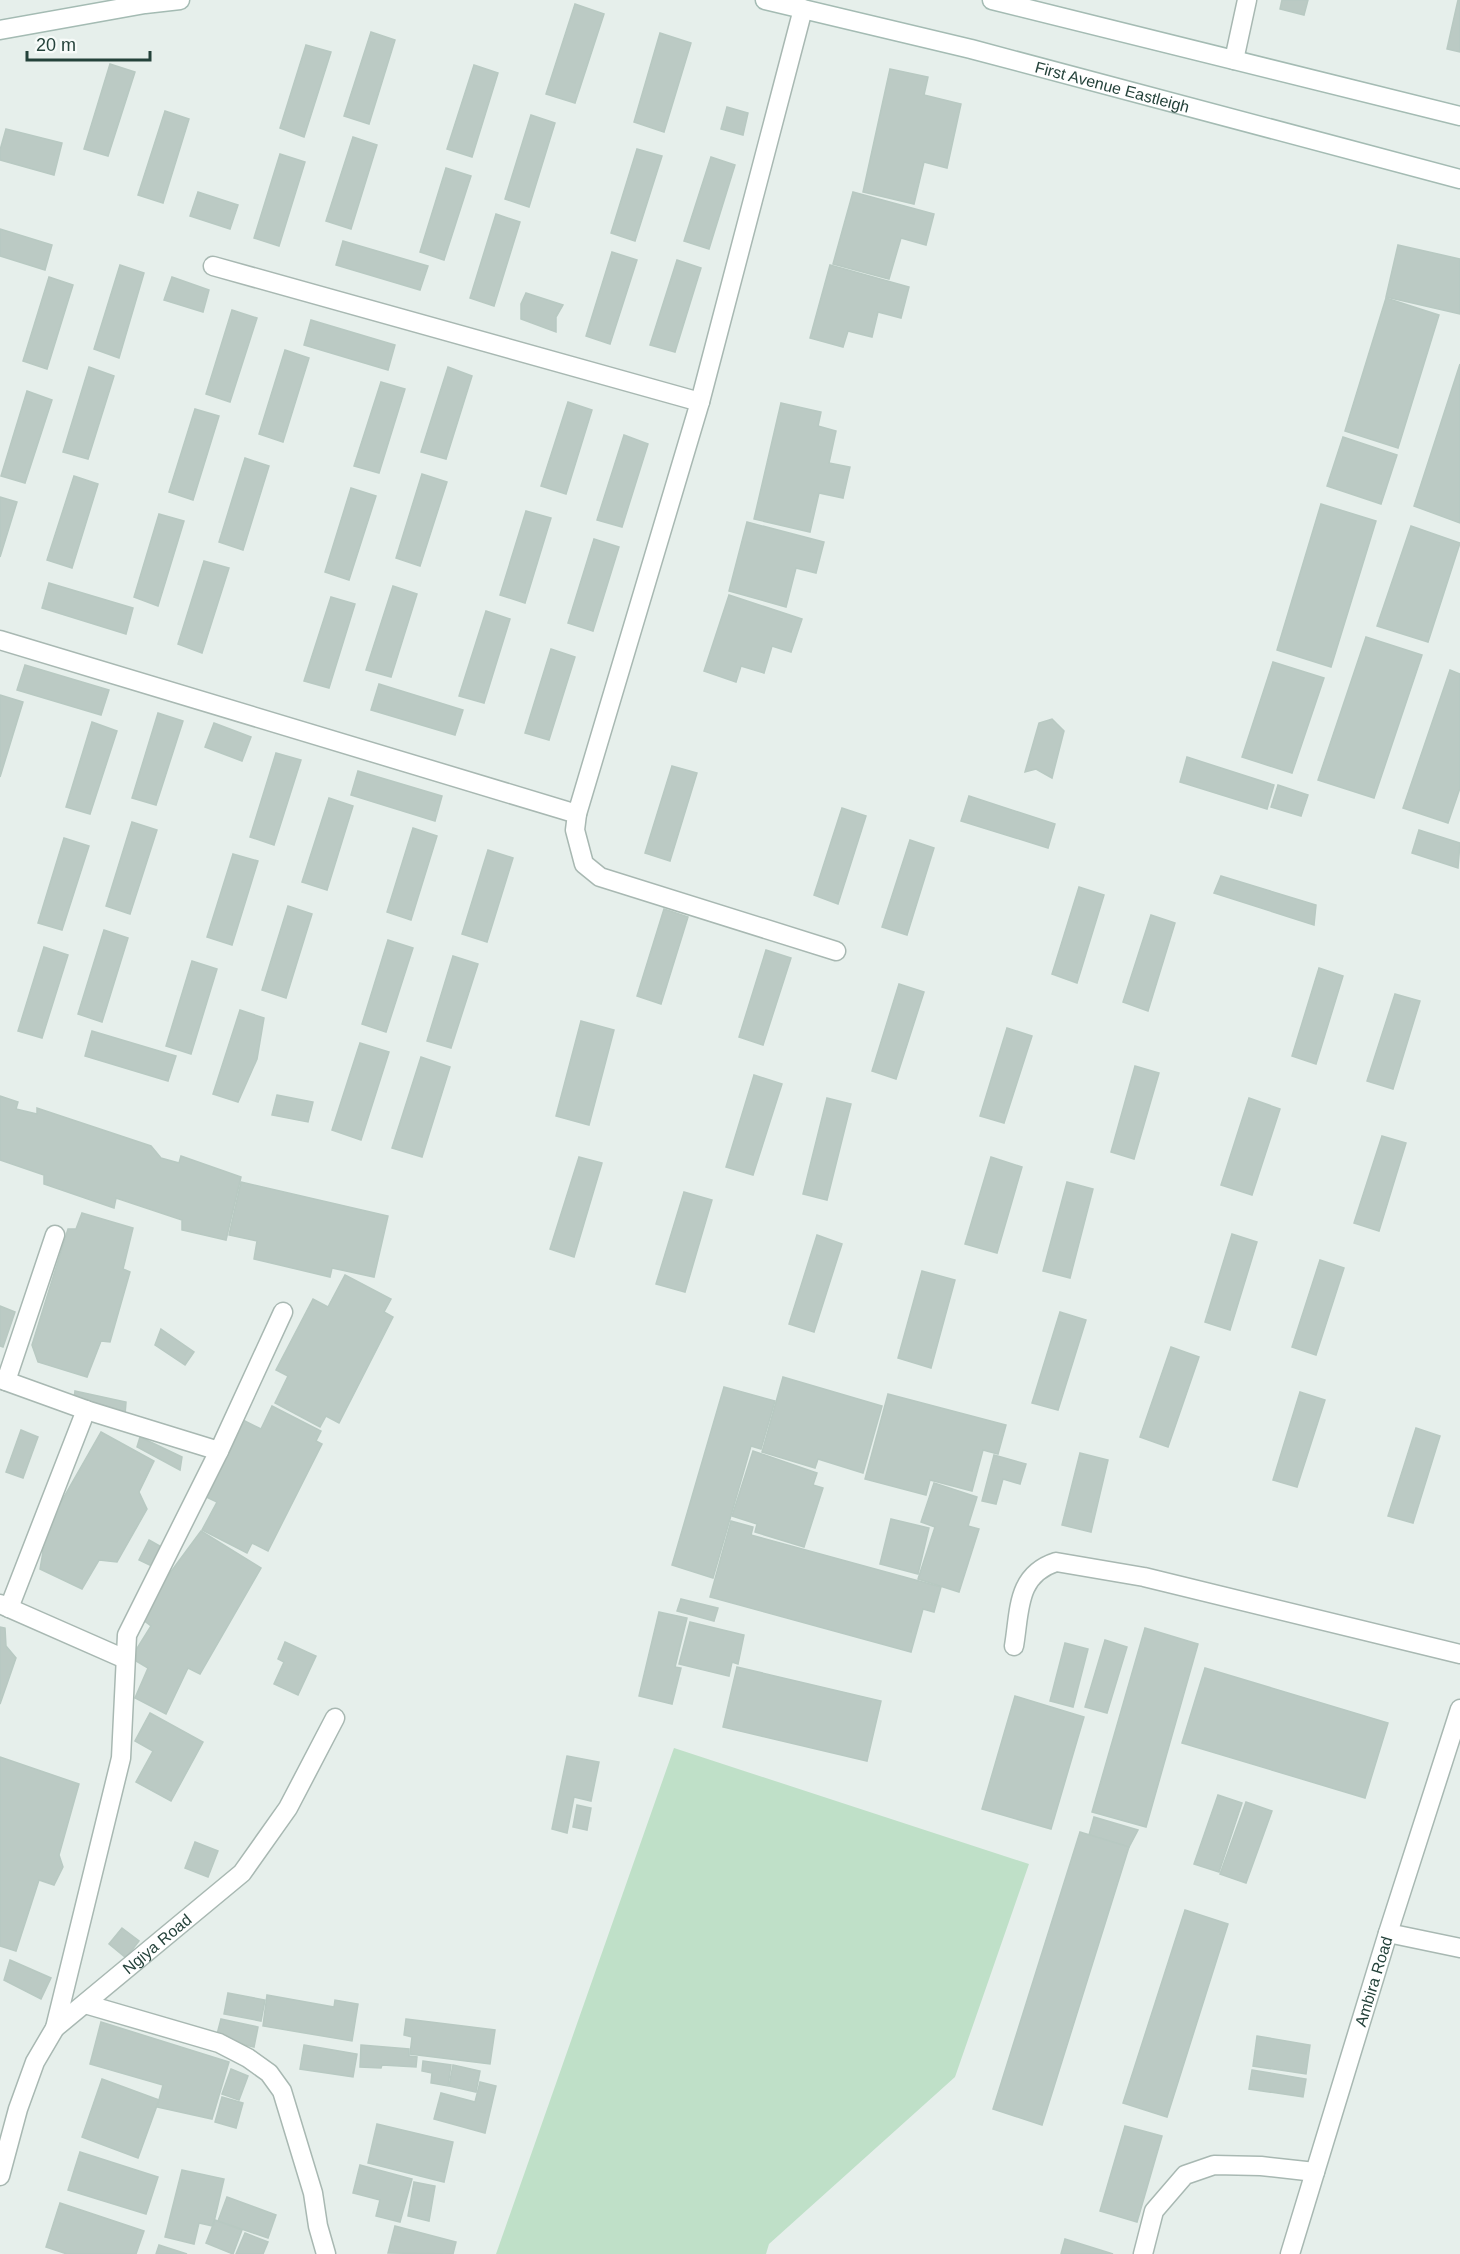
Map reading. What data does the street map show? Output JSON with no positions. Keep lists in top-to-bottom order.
{
  "streets": {
    "street": ["First Avenue Eastleigh", "Ngiya Road", "Ambira Road"]
  },
  "scale_bar": "20 m"
}
